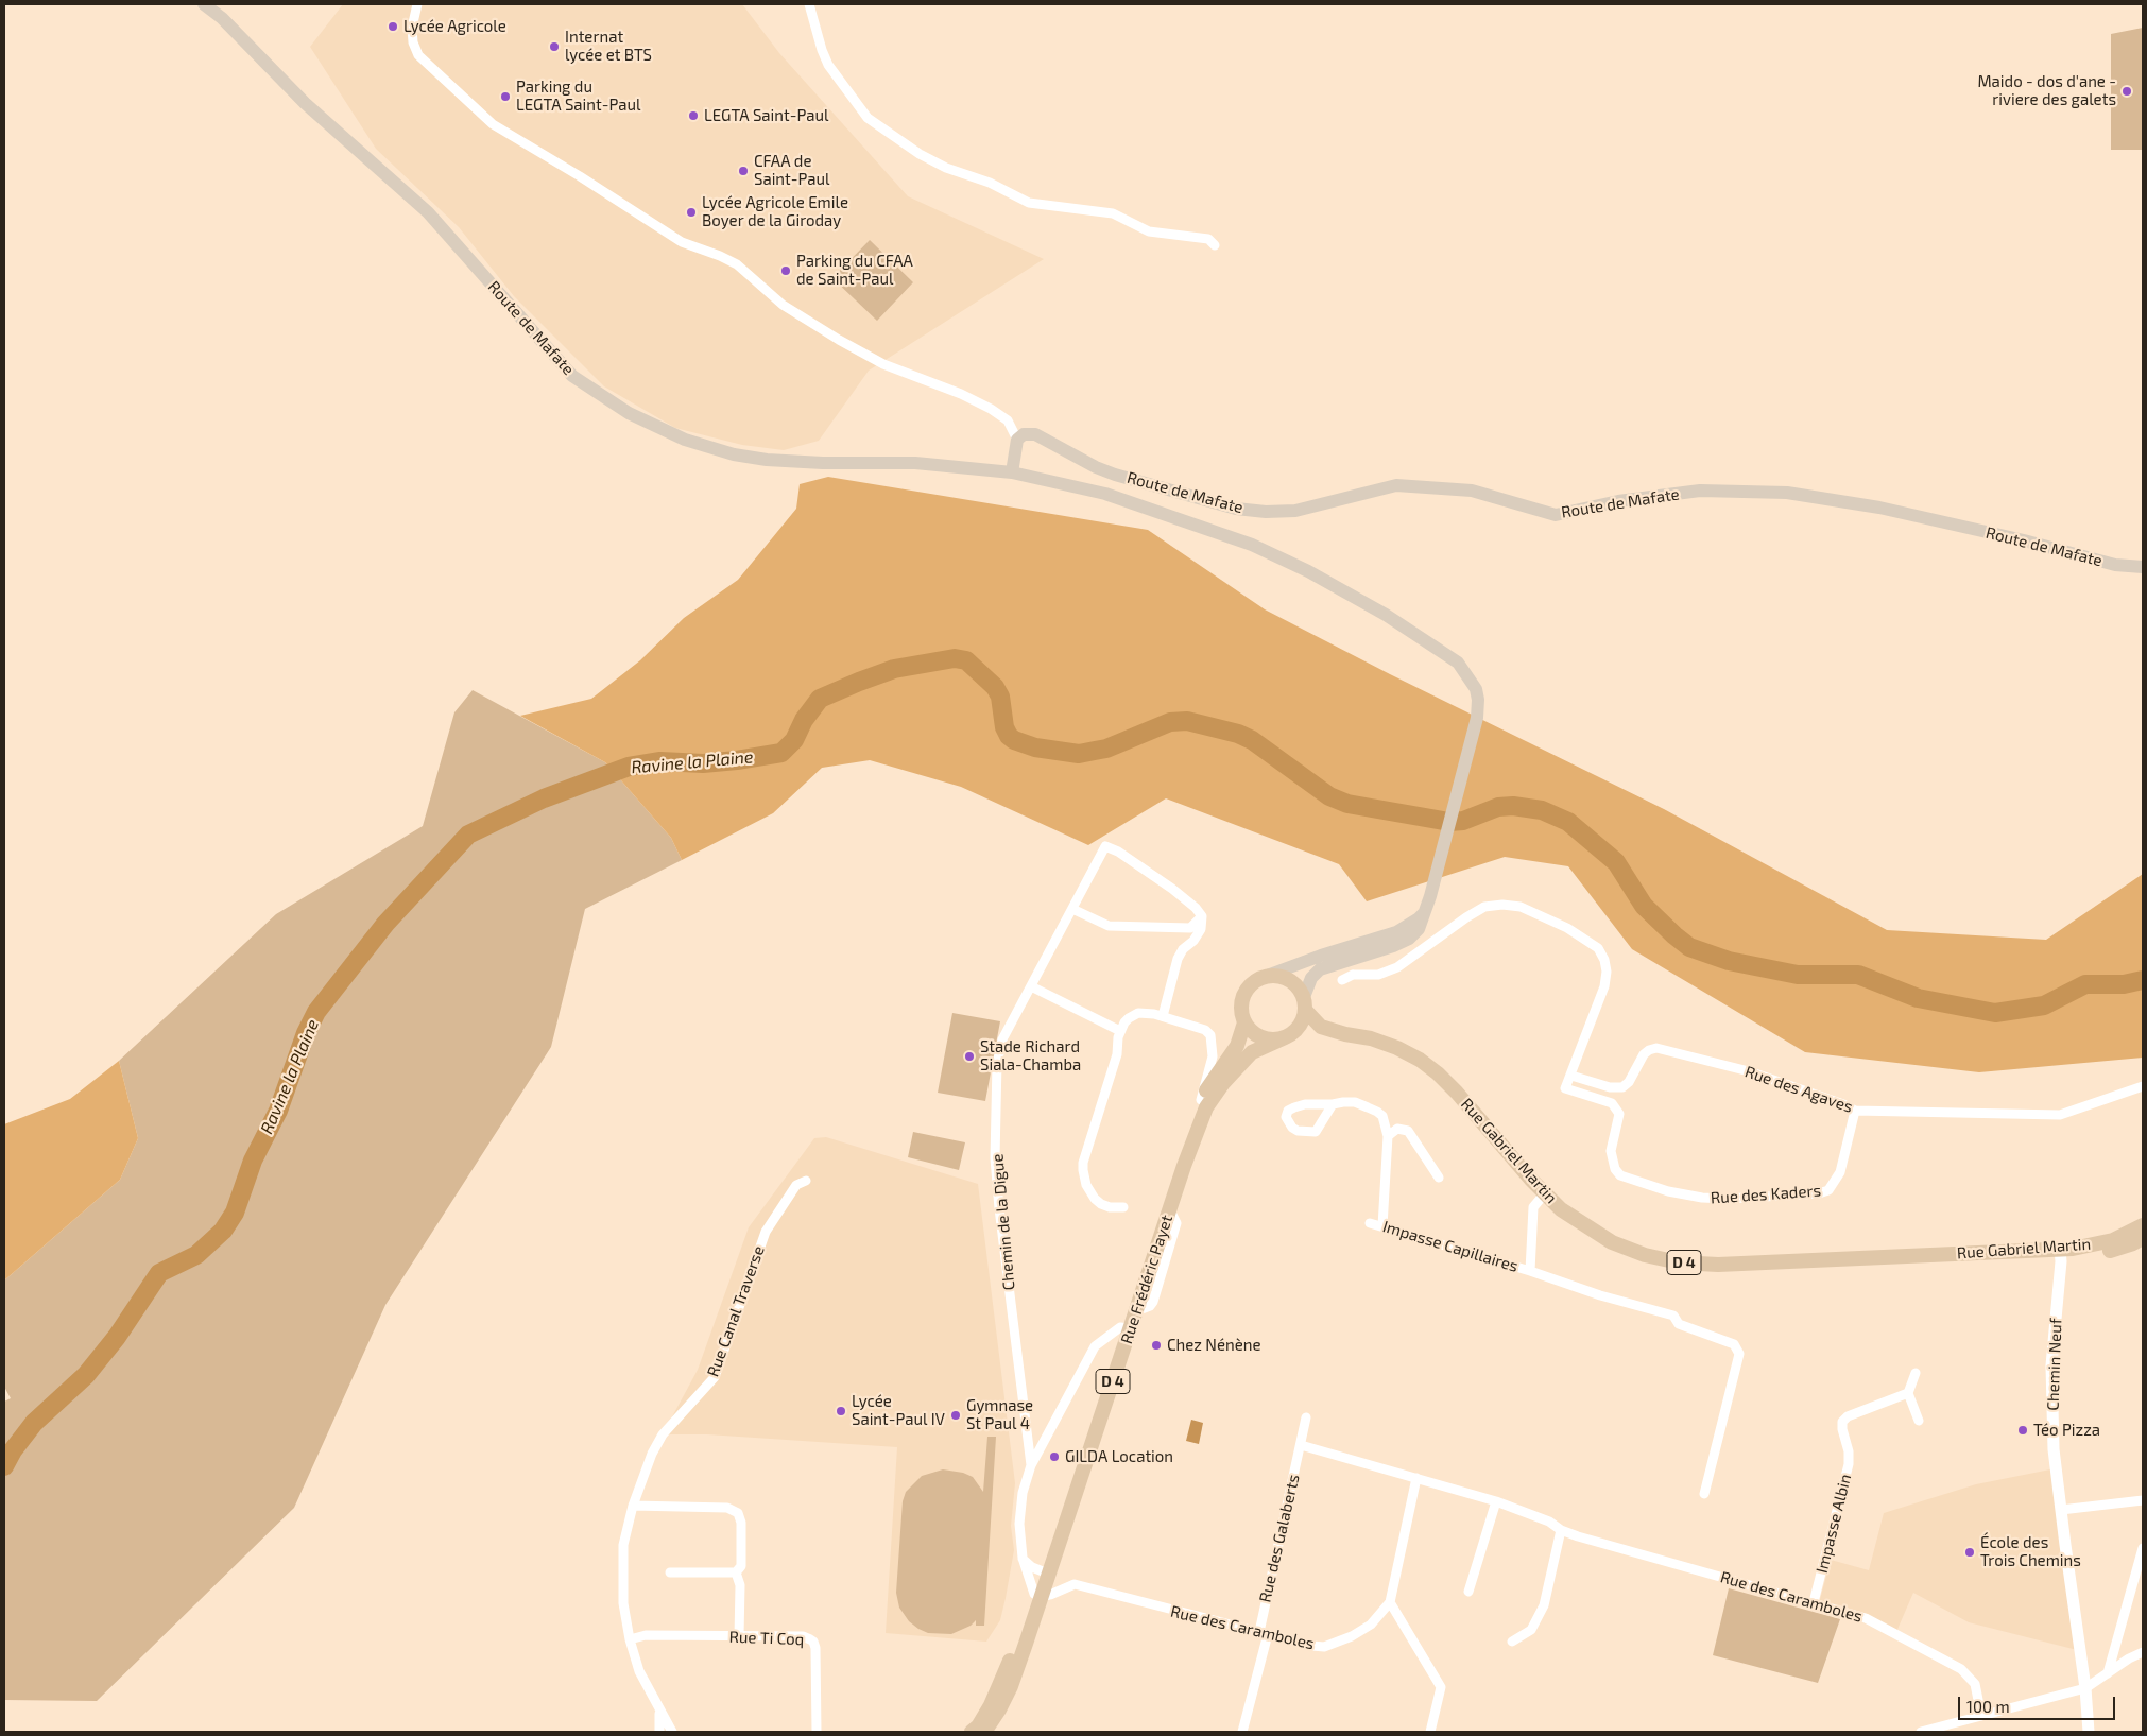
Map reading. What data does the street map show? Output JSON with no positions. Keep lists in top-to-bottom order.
{
  "streets": {
    "main road": [
      "Route de Mafate",
      "Rue Gabriel Martin",
      "D 4",
      "Rue Frédéric Payet"
    ],
    "street": [
      "Rue des Agaves",
      "Rue des Kaders",
      "Chemin de la Digue",
      "Impasse Capillaires",
      "Rue Canal Traverse",
      "Chemin Neuf",
      "Impasse Albin",
      "Rue des Galaberts",
      "Rue des Caramboles",
      "Rue Ti Coq"
    ]
  },
  "crossings": [
    ["Route de Mafate", "Rue Gabriel Martin"],
    ["Route de Mafate", "Rue Frédéric Payet"],
    ["Rue des Agaves", "Rue des Kaders"],
    ["Rue Gabriel Martin", "Rue Frédéric Payet"],
    ["Rue Gabriel Martin", "Chemin Neuf"],
    ["Chemin de la Digue", "Rue Frédéric Payet"],
    ["Chemin de la Digue", "Rue des Caramboles"],
    ["Rue Frédéric Payet", "Rue des Caramboles"],
    ["Rue Canal Traverse", "Rue Ti Coq"],
    ["Impasse Albin", "Rue des Caramboles"],
    ["Rue des Galaberts", "Rue des Caramboles"]
  ],
  "water": ["Ravine la Plaine"],
  "places": [
    "Lycée Agricole",
    "Internat lycée et BTS",
    "Maido - dos d'ane - riviere des galets",
    "Parking du LEGTA Saint-Paul",
    "LEGTA Saint-Paul",
    "CFAA de Saint-Paul",
    "Lycée Agricole Emile Boyer de la Giroday",
    "Parking du CFAA de Saint-Paul",
    "Stade Richard Siala-Chamba",
    "Chez Nénène",
    "Lycée Saint-Paul IV",
    "Gymnase St Paul 4",
    "Téo Pizza",
    "GILDA Location",
    "École des Trois Chemins"
  ],
  "scale_bar": "100 m"
}
